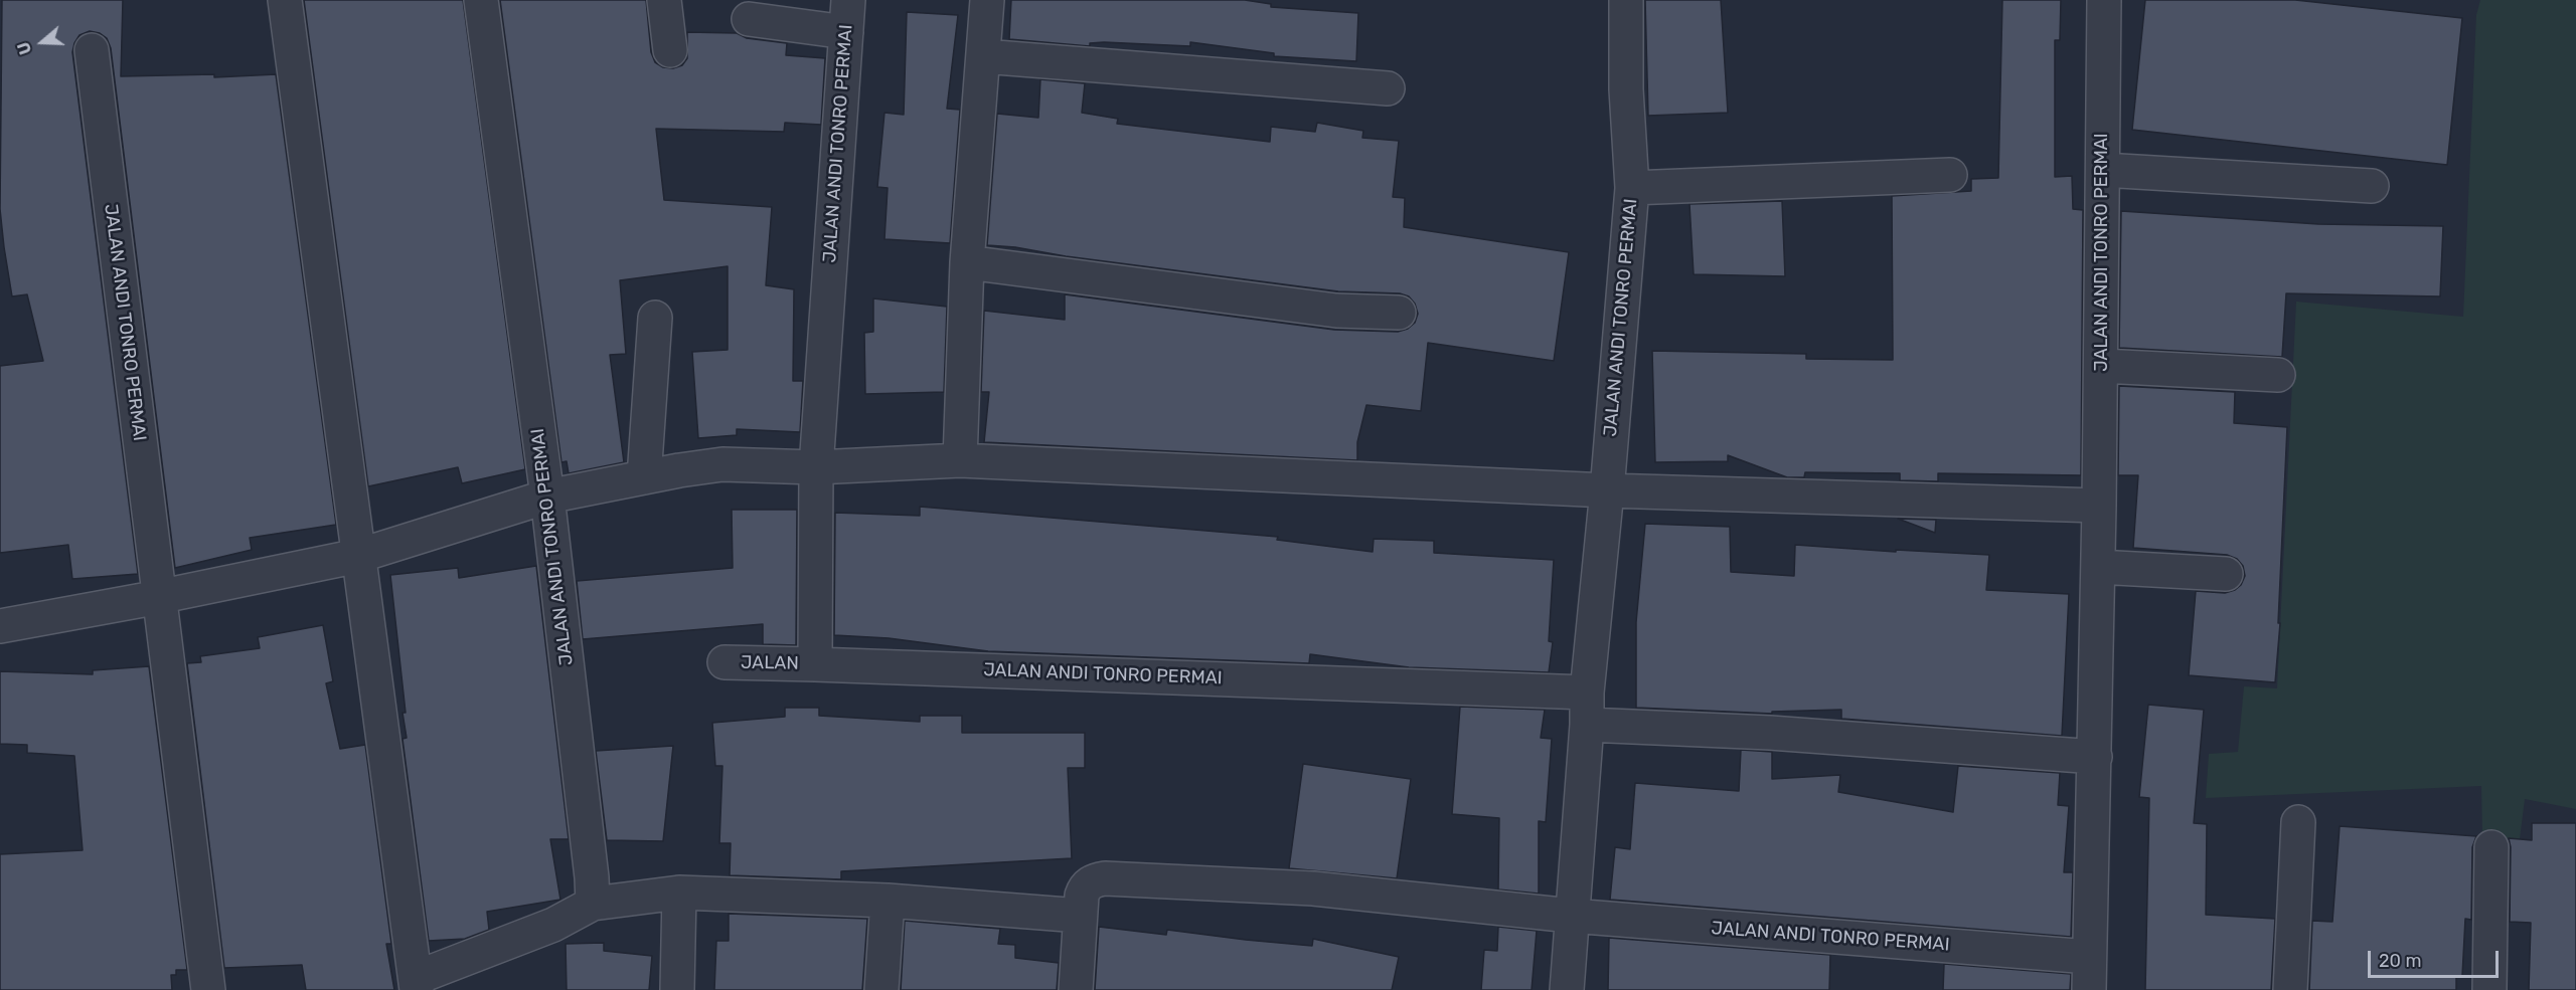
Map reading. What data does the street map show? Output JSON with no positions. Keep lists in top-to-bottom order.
{
  "streets": {
    "street": ["JALAN ANDI TONRO PERMAI", "JALAN"]
  },
  "crossings": [
    ["JALAN ANDI TONRO PERMAI", "JALAN"]
  ],
  "scale_bar": "20 m",
  "north": "left"
}
